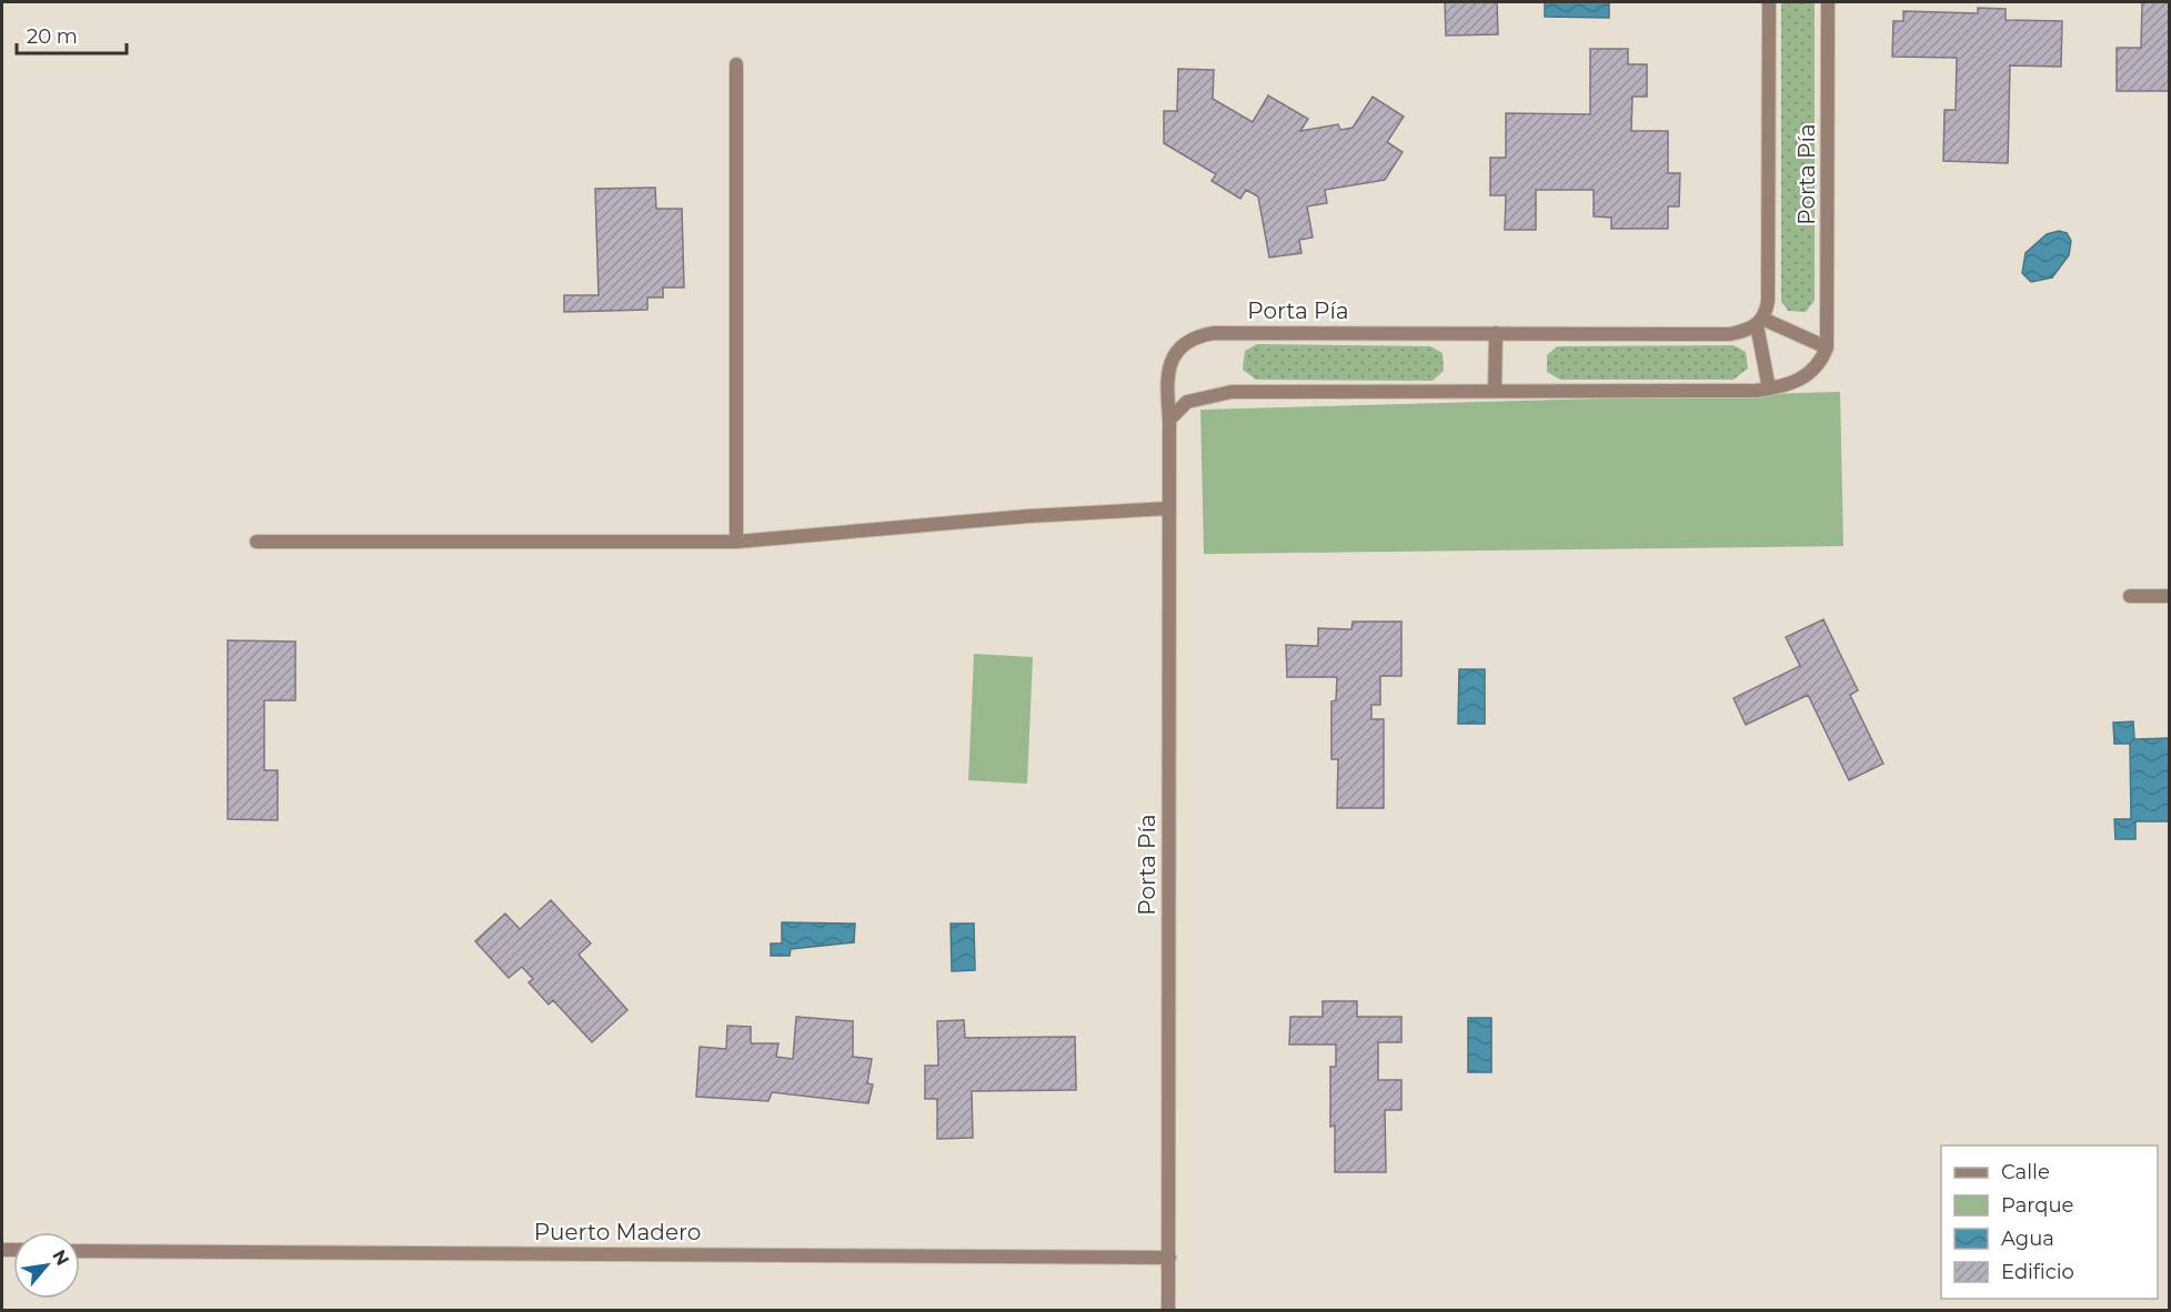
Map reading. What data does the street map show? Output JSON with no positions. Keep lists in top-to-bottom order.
{
  "streets": {
    "street": ["Porta Pía", "Puerto Madero"]
  },
  "crossings": [
    ["Porta Pía", "Puerto Madero"]
  ],
  "legend": [
    "Calle",
    "Parque",
    "Agua",
    "Edificio"
  ],
  "scale_bar": "20 m",
  "north": "top right"
}
